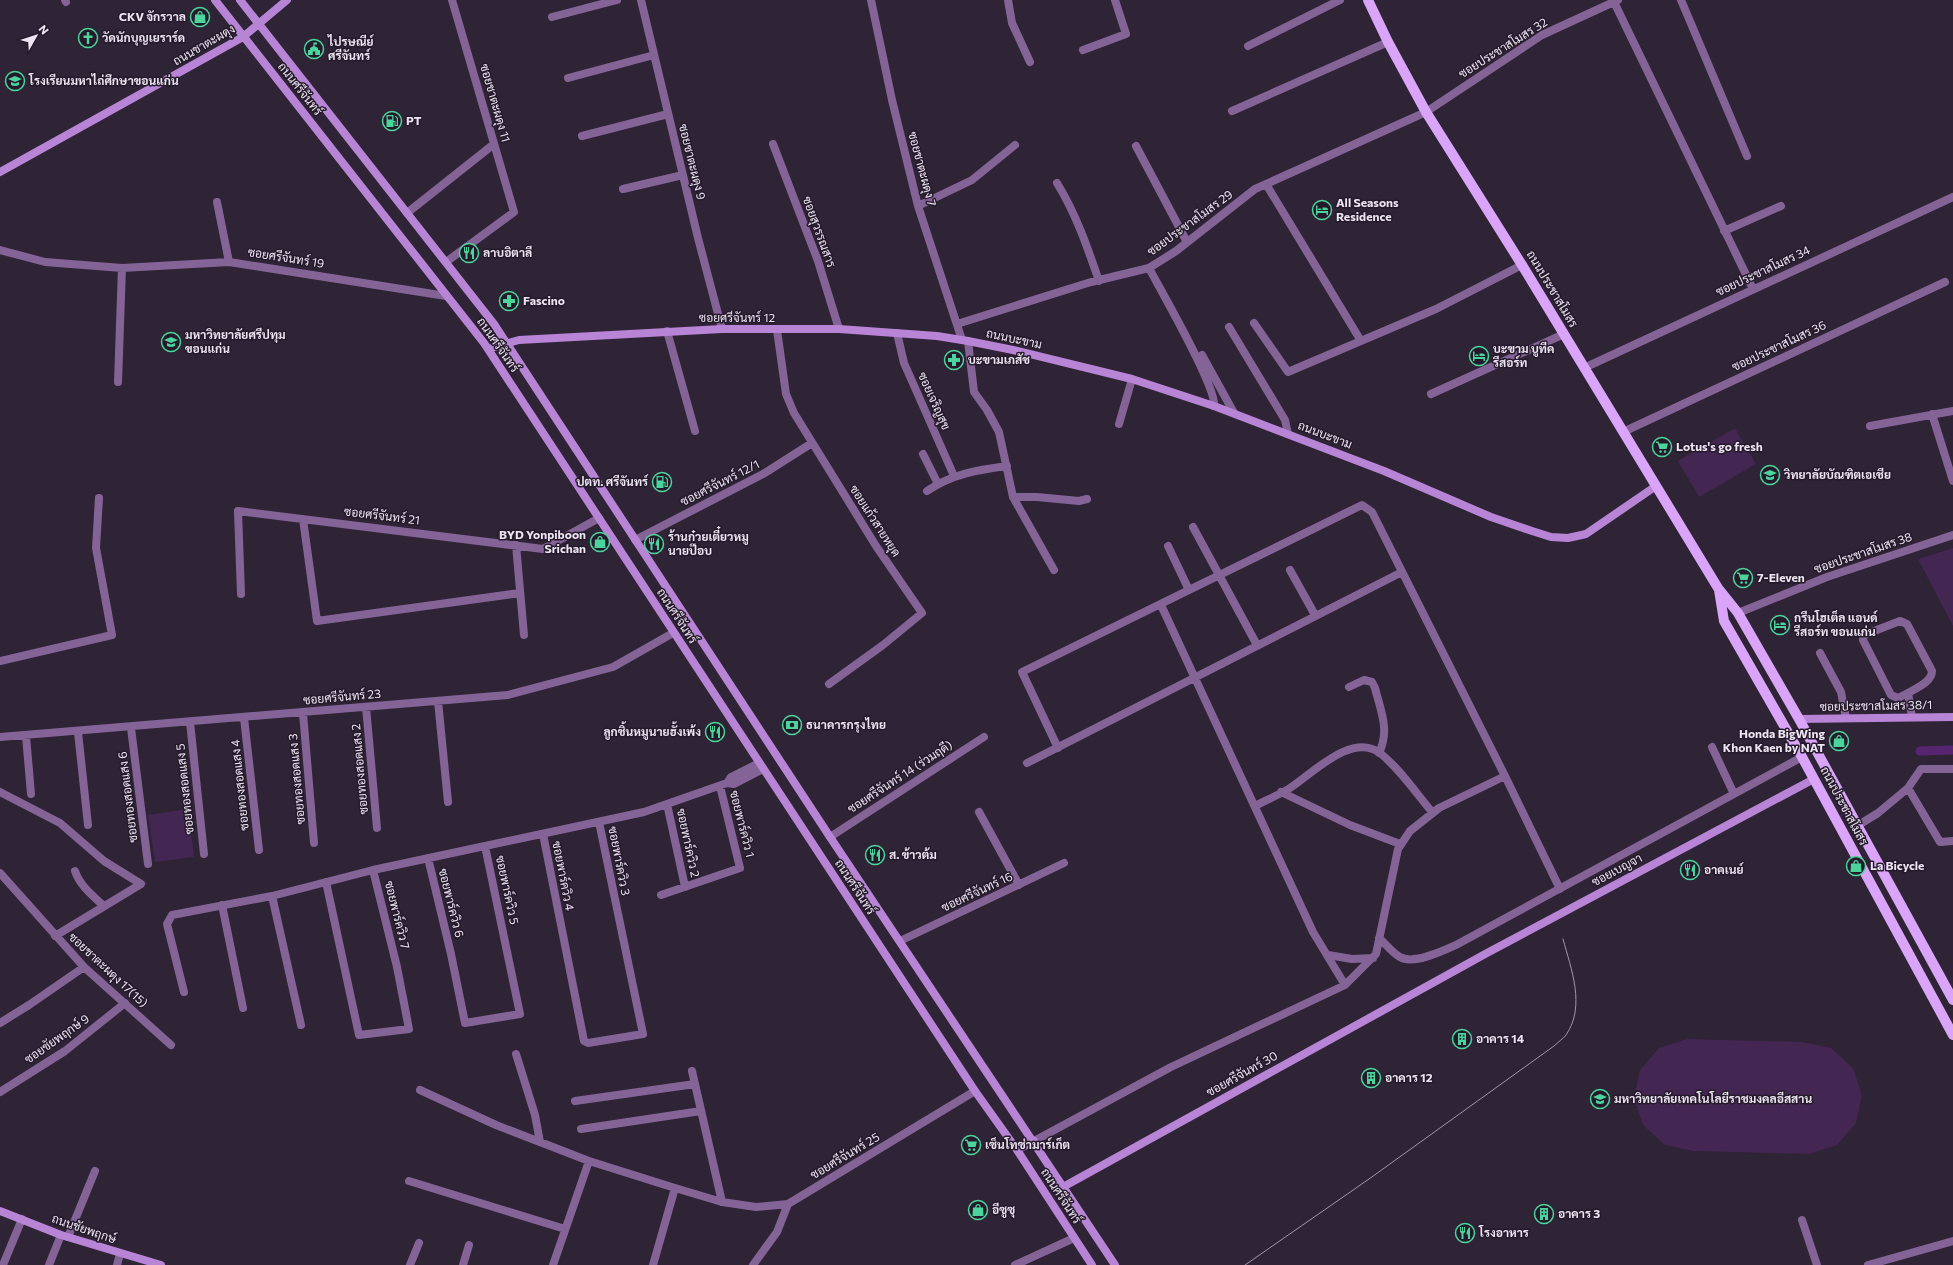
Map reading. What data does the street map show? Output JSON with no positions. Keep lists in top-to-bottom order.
{
  "streets": {
    "main road": [
      "ถนนชาตะผดุง",
      "ถนนศรีจันทร์",
      "ถนนประชาสโมสร",
      "ซอยศรีจันทร์ 12",
      "ถนนบะขาม",
      "ซอยประชาสโมสร 38/1",
      "ซอยเบญจา",
      "ซอยศรีจันทร์ 30",
      "ถนนชัยพฤกษ์"
    ],
    "street": [
      "ซอยประชาสโมสร 32",
      "ซอยชาตะผดุง 11",
      "ซอยชาตะผดุง 9",
      "ซอยชาตะผดุง 7",
      "ซอยประชาสโมสร 29",
      "ซอยสุวรรณสาร",
      "ซอยศรีจันทร์ 19",
      "ซอยประชาสโมสร 34",
      "ซอยประชาสโมสร 36",
      "ซอยเจริญสุข",
      "ซอยศรีจันทร์ 12/1",
      "ซอยศรีจันทร์ 21",
      "ซอยแก้วสายหยุด",
      "ซอยประชาสโมสร 38",
      "ซอยศรีจันทร์ 23",
      "ซอยทองสอดแสง 2",
      "ซอยศรีจันทร์ 14 (ร่วมฤดี)",
      "ซอยทองสอดแสง 3",
      "ซอยทองสอดแสง 4",
      "ซอยทองสอดแสง 5",
      "ซอยทองสอดแสง 6",
      "ซอยพาร์ควิว 1",
      "ซอยพาร์ควิว 2",
      "ซอยพาร์ควิว 3",
      "ซอยพาร์ควิว 4",
      "ซอยพาร์ควิว 5",
      "ซอยศรีจันทร์ 16",
      "ซอยพาร์ควิว 6",
      "ซอยพาร์ควิว 7",
      "ซอยชาตะผดุง 17(15)",
      "ซอยชัยพฤกษ์ 9",
      "ซอยศรีจันทร์ 25"
    ]
  },
  "crossings": [
    ["ถนนชาตะผดุง", "ถนนศรีจันทร์"],
    ["ซอยประชาสโมสร 32", "ซอยประชาสโมสร 29"],
    ["ซอยประชาสโมสร 32", "ถนนประชาสโมสร"],
    ["ถนนศรีจันทร์", "ซอยชาตะผดุง 11"],
    ["ถนนศรีจันทร์", "ซอยศรีจันทร์ 19"],
    ["ถนนศรีจันทร์", "ซอยศรีจันทร์ 12"],
    ["ถนนศรีจันทร์", "ซอยศรีจันทร์ 12/1"],
    ["ถนนศรีจันทร์", "ซอยศรีจันทร์ 21"],
    ["ถนนศรีจันทร์", "ซอยศรีจันทร์ 23"],
    ["ถนนศรีจันทร์", "ซอยศรีจันทร์ 14 (ร่วมฤดี)"],
    ["ถนนศรีจันทร์", "ซอยศรีจันทร์ 16"],
    ["ถนนศรีจันทร์", "ซอยศรีจันทร์ 30"],
    ["ถนนศรีจันทร์", "ซอยศรีจันทร์ 25"],
    ["ซอยชาตะผดุง 9", "ซอยศรีจันทร์ 12"],
    ["ซอยชาตะผดุง 7", "ซอยประชาสโมสร 29"],
    ["ซอยชาตะผดุง 7", "ซอยศรีจันทร์ 12"],
    ["ซอยชาตะผดุง 7", "ถนนบะขาม"],
    ["ซอยประชาสโมสร 29", "ถนนประชาสโมสร"],
    ["ซอยสุวรรณสาร", "ซอยศรีจันทร์ 12"],
    ["ซอยประชาสโมสร 34", "ถนนประชาสโมสร"],
    ["ถนนประชาสโมสร", "ถนนบะขาม"],
    ["ถนนประชาสโมสร", "ซอยประชาสโมสร 36"],
    ["ถนนประชาสโมสร", "ซอยประชาสโมสร 38"],
    ["ถนนประชาสโมสร", "ซอยประชาสโมสร 38/1"],
    ["ถนนประชาสโมสร", "ซอยเบญจา"],
    ["ซอยศรีจันทร์ 12", "ถนนบะขาม"],
    ["ซอยศรีจันทร์ 12", "ซอยเจริญสุข"],
    ["ซอยศรีจันทร์ 12", "ซอยแก้วสายหยุด"],
    ["ซอยศรีจันทร์ 12/1", "ซอยแก้วสายหยุด"],
    ["ซอยศรีจันทร์ 23", "ซอยทองสอดแสง 2"],
    ["ซอยศรีจันทร์ 23", "ซอยทองสอดแสง 3"],
    ["ซอยศรีจันทร์ 23", "ซอยทองสอดแสง 4"],
    ["ซอยศรีจันทร์ 23", "ซอยทองสอดแสง 5"],
    ["ซอยศรีจันทร์ 23", "ซอยทองสอดแสง 6"],
    ["ซอยพาร์ควิว 1", "ซอยพาร์ควิว 2"],
    ["ซอยพาร์ควิว 3", "ซอยพาร์ควิว 4"],
    ["ซอยเบญจา", "ซอยศรีจันทร์ 30"],
    ["ซอยพาร์ควิว 5", "ซอยพาร์ควิว 6"],
    ["ซอยชาตะผดุง 17(15)", "ซอยชัยพฤกษ์ 9"]
  ],
  "places": {
    "shop": [
      "CKV จักรวาล",
      "BYD Yonpiboon Srichan",
      "Honda BigWing Khon Kaen by NAT",
      "La Bicycle",
      "อีซูซุ"
    ],
    "church": ["วัดนักบุญเยราร์ด"],
    "public building": ["ไปรษณีย์ ศรีจันทร์"],
    "school or university": [
      "โรงเรียนมหาไถ่ศึกษาขอนแก่น",
      "มหาวิทยาลัยศรีปทุม ขอนแก่น",
      "วิทยาลัยบัณฑิตเอเชีย",
      "มหาวิทยาลัยเทคโนโลยีราชมงคลอีสสาน"
    ],
    "fuel station": ["PT", "ปตท. ศรีจันทร์"],
    "hotel": ["All Seasons Residence", "บะขาม บูทีค รีสอร์ท", "กรีนโฮเต็ล แอนด์ รีสอร์ท ขอนแก่น"],
    "restaurant": [
      "ลาบอิตาลี",
      "ร้านก๋วยเตี๋ยวหมู นายป๊อบ",
      "ลูกชิ้นหมูนายฮั้งเพ้ง",
      "ส. ข้าวต้ม",
      "อาคเนย์",
      "โรงอาหาร"
    ],
    "pharmacy": ["Fascino", "บะขามเภสัช"],
    "supermarket": ["Lotus's go fresh", "7-Eleven", "เซ็นโทซ่ามาร์เก็ต"],
    "bank": ["ธนาคารกรุงไทย"],
    "building": ["อาคาร 14", "อาคาร 12", "อาคาร 3"]
  },
  "north": "top right"
}
